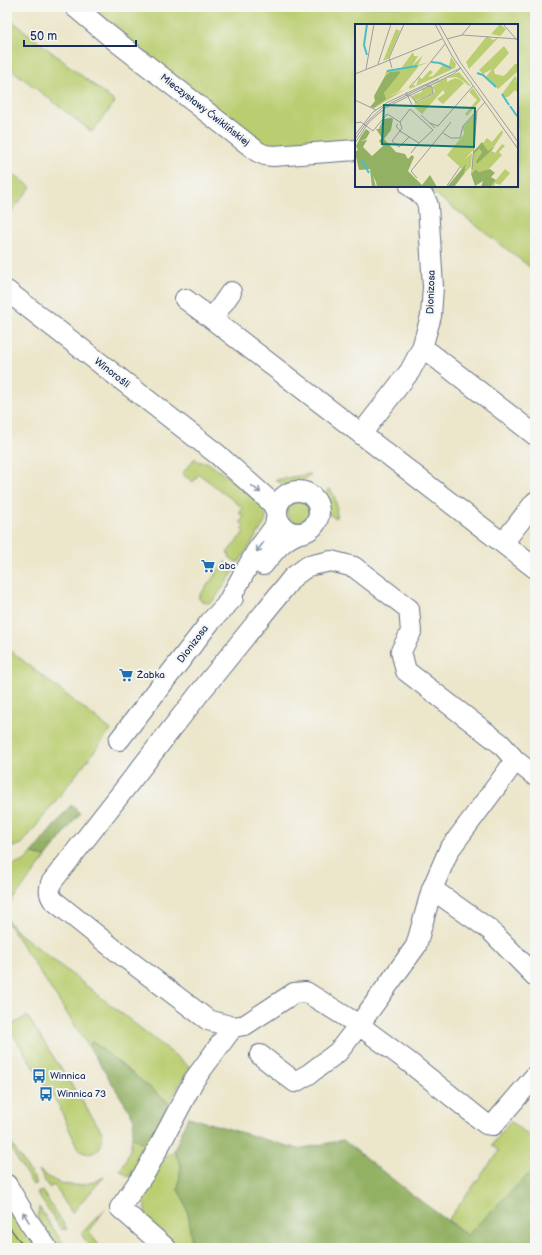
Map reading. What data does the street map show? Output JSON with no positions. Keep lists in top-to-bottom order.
{
  "streets": {
    "street": ["Mieczysławy Ćwiklińskiej", "Dionizosa", "Winorośli"]
  },
  "crossings": [
    ["Dionizosa", "Winorośli"]
  ],
  "places": {
    "supermarket": ["abc", "Żabka"],
    "bus stop": ["Winnica", "Winnica 73"]
  },
  "scale_bar": "50 m"
}
